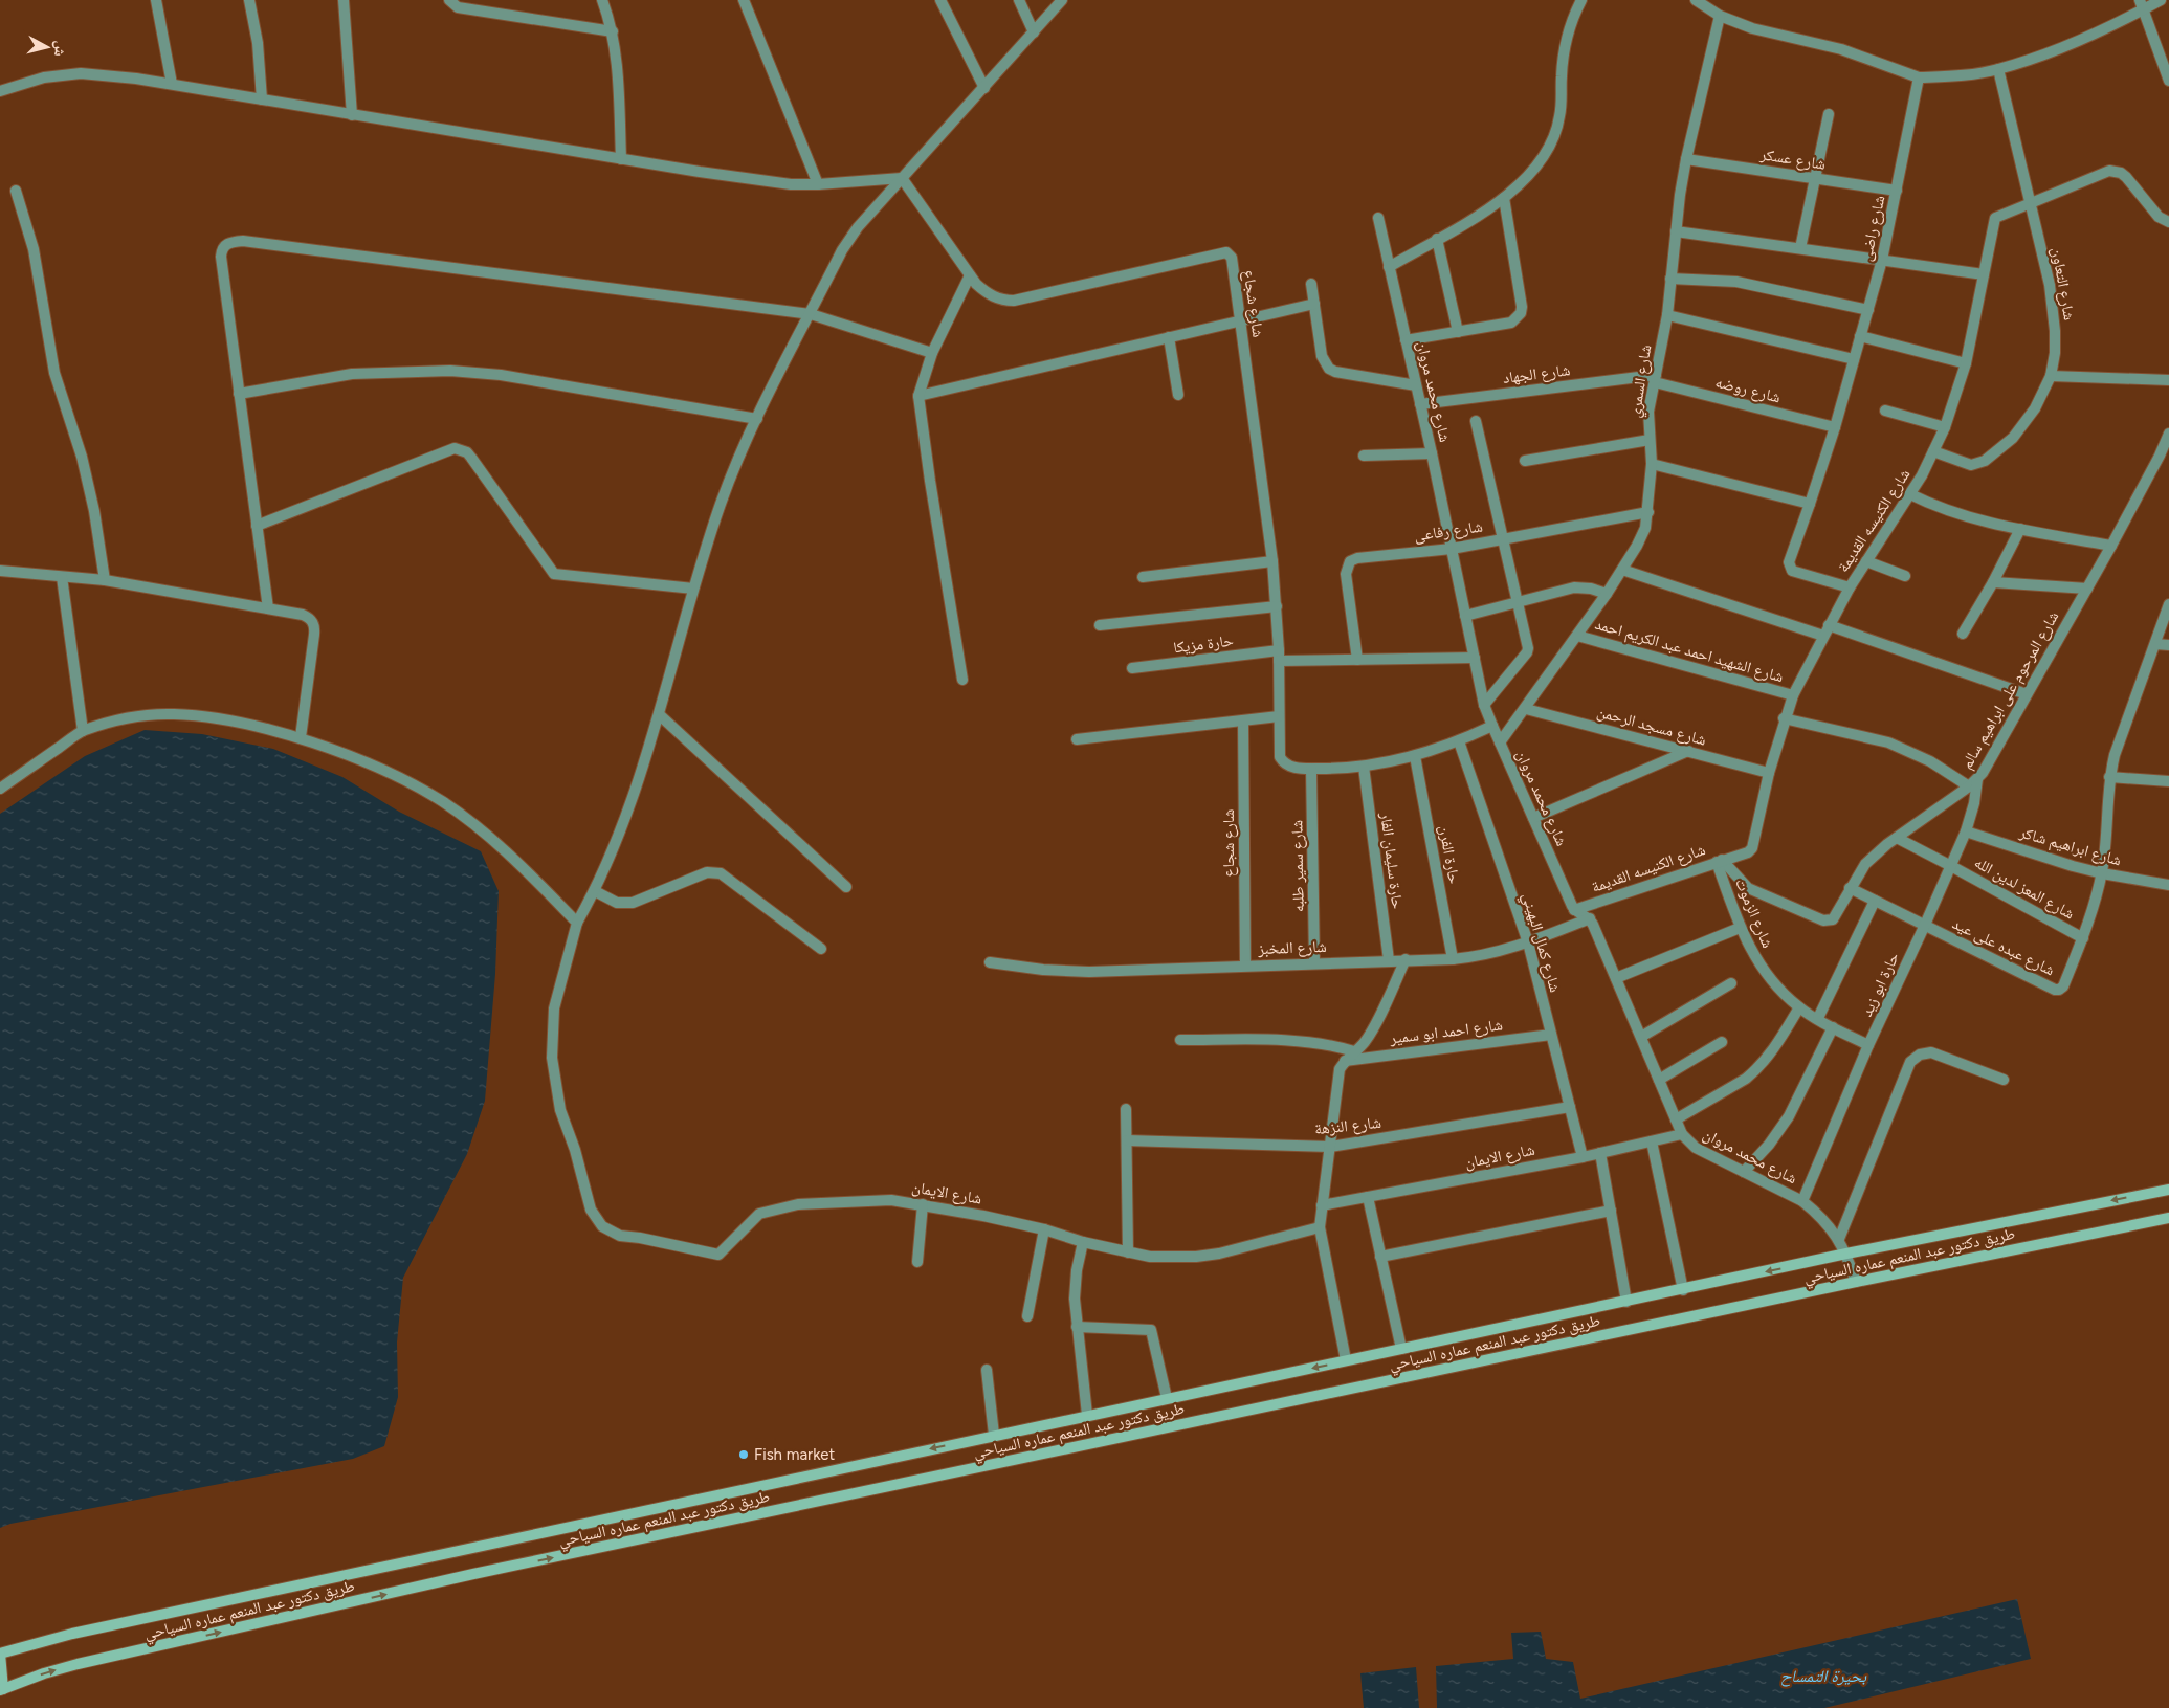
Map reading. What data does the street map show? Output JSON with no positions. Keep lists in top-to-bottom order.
{
  "streets": {
    "main road": ["طريق دكتور عبد المنعم عماره السياحي"],
    "street": [
      "شارع عسكر",
      "شارع راضى",
      "شارع التعاون",
      "شارع شجاع",
      "شارع الجهاد",
      "شارع السمري",
      "شارع روضه",
      "شارع محمد مروان",
      "شارع الكنيسه القديمة",
      "شارع رفاعى",
      "حارة مزيكا",
      "شارع الشهيد احمد عبد الكريم احمد",
      "شارع المرحوم على ابراهيم سالم",
      "شارع مسجد الرحمن",
      "شارع ابراهيم شاكر",
      "حارة الفرن",
      "حارة سليمان الفار",
      "شارع سمير طلبه",
      "شارع المعز لدين الله",
      "شارع الزموت",
      "شارع كمال البهيني",
      "شارع عبده على عيد",
      "شارع المخبز",
      "حارة ابو زيد",
      "شارع احمد ابو سمير",
      "شارع النزهة",
      "شارع الايمان"
    ]
  },
  "crossings": [
    ["شارع عسكر", "شارع راضى"],
    ["شارع عسكر", "شارع السمري"],
    ["شارع راضى", "شارع روضه"],
    ["شارع راضى", "شارع الكنيسه القديمة"],
    ["شارع التعاون", "شارع الكنيسه القديمة"],
    ["شارع شجاع", "شارع محمد مروان"],
    ["شارع شجاع", "حارة مزيكا"],
    ["شارع شجاع", "حارة الفرن"],
    ["شارع شجاع", "حارة سليمان الفار"],
    ["شارع شجاع", "شارع سمير طلبه"],
    ["شارع شجاع", "شارع كمال البهيني"],
    ["شارع شجاع", "شارع المخبز"],
    ["شارع الجهاد", "شارع السمري"],
    ["شارع الجهاد", "شارع روضه"],
    ["شارع الجهاد", "شارع محمد مروان"],
    ["شارع السمري", "شارع روضه"],
    ["شارع السمري", "شارع محمد مروان"],
    ["شارع السمري", "شارع رفاعى"],
    ["شارع السمري", "شارع الشهيد احمد عبد الكريم احمد"],
    ["شارع السمري", "شارع مسجد الرحمن"],
    ["شارع محمد مروان", "شارع الكنيسه القديمة"],
    ["شارع محمد مروان", "شارع رفاعى"],
    ["شارع محمد مروان", "حارة مزيكا"],
    ["شارع محمد مروان", "شارع المخبز"],
    ["شارع محمد مروان", "حارة ابو زيد"],
    ["شارع محمد مروان", "شارع الايمان"],
    ["شارع محمد مروان", "طريق دكتور عبد المنعم عماره السياحي"],
    ["شارع الكنيسه القديمة", "شارع الشهيد احمد عبد الكريم احمد"],
    ["شارع الكنيسه القديمة", "شارع المرحوم على ابراهيم سالم"],
    ["شارع الكنيسه القديمة", "شارع مسجد الرحمن"],
    ["شارع الكنيسه القديمة", "شارع الزموت"],
    ["شارع رفاعى", "حارة مزيكا"],
    ["شارع المرحوم على ابراهيم سالم", "شارع المعز لدين الله"],
    ["شارع المرحوم على ابراهيم سالم", "شارع الزموت"],
    ["شارع المرحوم على ابراهيم سالم", "شارع عبده على عيد"],
    ["شارع المرحوم على ابراهيم سالم", "حارة ابو زيد"],
    ["شارع ابراهيم شاكر", "شارع عبده على عيد"],
    ["شارع ابراهيم شاكر", "حارة ابو زيد"],
    ["حارة الفرن", "شارع المخبز"],
    ["حارة سليمان الفار", "شارع المخبز"],
    ["شارع سمير طلبه", "شارع المخبز"],
    ["شارع المعز لدين الله", "شارع عبده على عيد"],
    ["شارع المعز لدين الله", "حارة ابو زيد"],
    ["شارع الزموت", "حارة ابو زيد"],
    ["شارع كمال البهيني", "شارع المخبز"],
    ["شارع كمال البهيني", "شارع احمد ابو سمير"],
    ["شارع كمال البهيني", "شارع النزهة"],
    ["شارع كمال البهيني", "شارع الايمان"],
    ["شارع عبده على عيد", "حارة ابو زيد"]
  ],
  "water": ["بحيرة التمساح"],
  "places": ["Fish market"],
  "north": "right"
}
